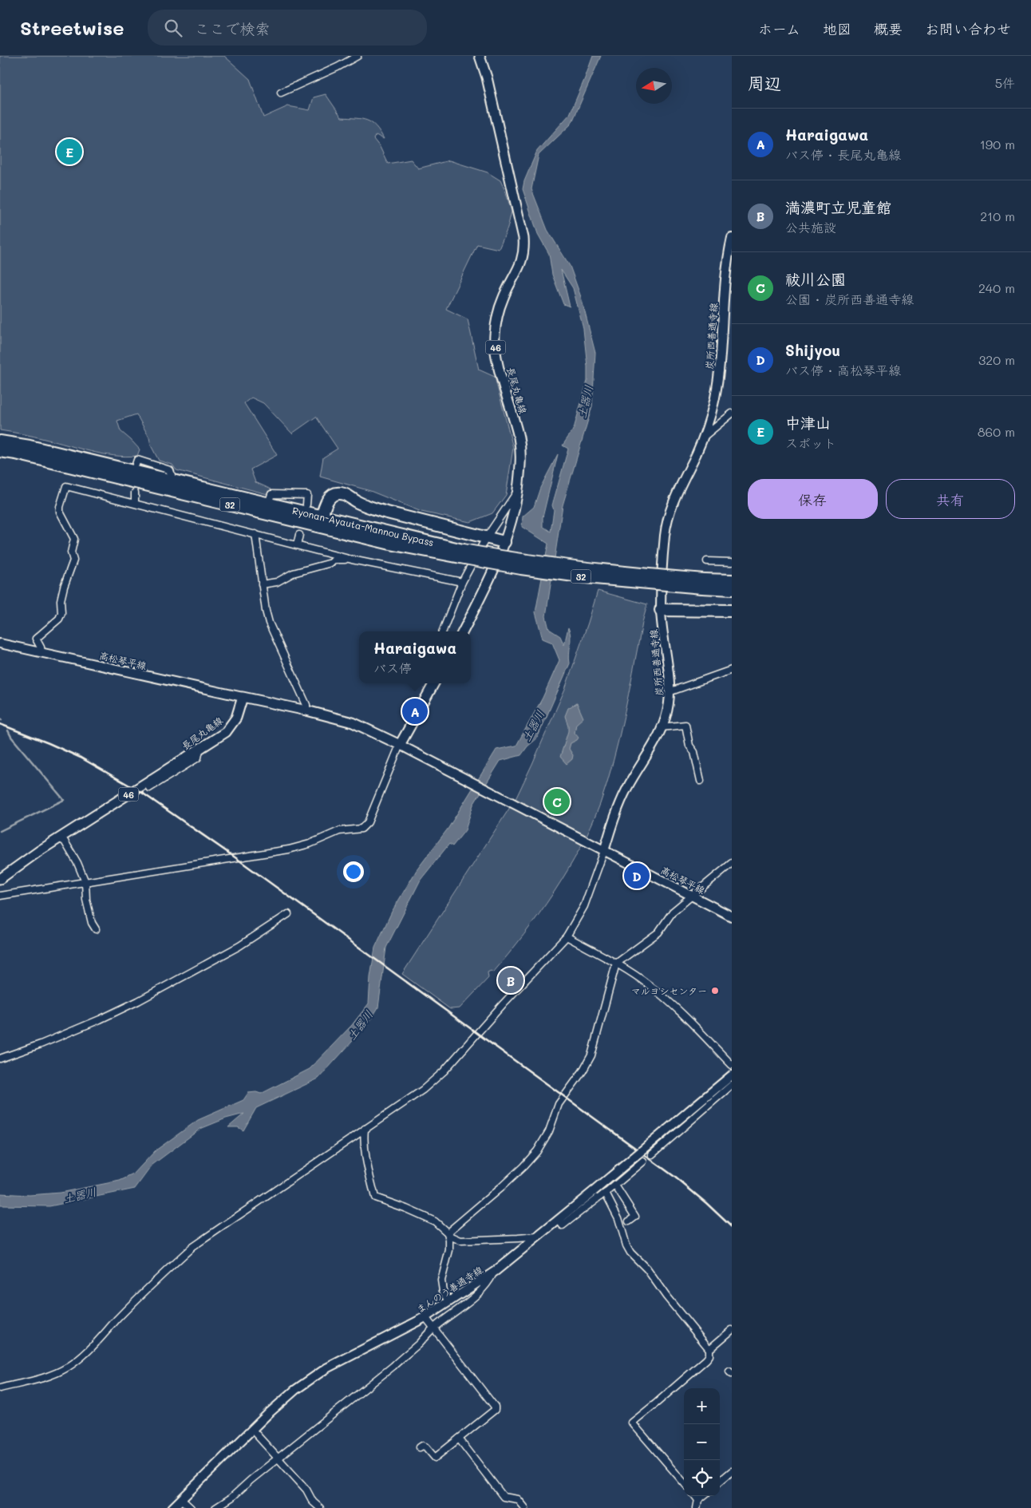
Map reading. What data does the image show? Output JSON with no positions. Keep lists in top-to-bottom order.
{
  "streets": {
    "highway": ["32", "Ryonan-Ayauta-Mannou Bypass"],
    "main road": [
      "炭所西善通寺線",
      "46",
      "長尾丸亀線",
      "高松琴平線",
      "まんのう善通寺線"
    ]
  },
  "crossings": [
    ["炭所西善通寺線", "高松琴平線"],
    ["長尾丸亀線", "高松琴平線"]
  ],
  "water": ["土器川"],
  "places": ["マルヨシセンター"],
  "north": "left",
  "page": {
    "header": "Streetwise",
    "search": "ここで検索",
    "nav": [
      "ホーム",
      "地図",
      "概要",
      "お問い合わせ"
    ],
    "heading": ["周辺", "5件"],
    "list": [
      {
        "mark": "A",
        "name": "Haraigawa",
        "note": "バス停 · 長尾丸亀線",
        "value": "190 m"
      },
      {
        "mark": "B",
        "name": "満濃町立児童館",
        "note": "公共施設",
        "value": "210 m"
      },
      {
        "mark": "C",
        "name": "祓川公園",
        "note": "公園 · 炭所西善通寺線",
        "value": "240 m"
      },
      {
        "mark": "D",
        "name": "Shijyou",
        "note": "バス停 · 高松琴平線",
        "value": "320 m"
      },
      {
        "mark": "E",
        "name": "中津山",
        "note": "スポット",
        "value": "860 m"
      }
    ],
    "pins": [
      "E",
      "A",
      "C",
      "D",
      "B"
    ],
    "buttons": ["保存", "共有"],
    "popup": ["Haraigawa", "バス停"],
    "map_buttons": ["+", "−"]
  }
}
